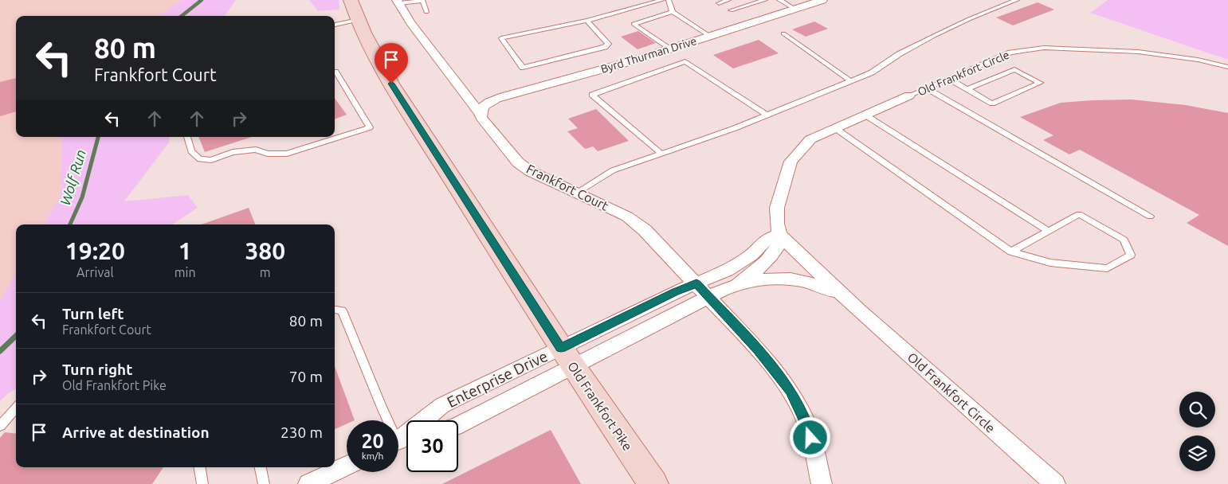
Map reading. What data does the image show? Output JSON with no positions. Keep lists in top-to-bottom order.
{
  "streets": {
    "main road": ["Old Frankfort Pike"],
    "street": [
      "Byrd Thurman Drive",
      "Old Frankfort Circle",
      "Frankfort Court",
      "Enterprise Drive"
    ]
  },
  "crossings": [
    ["Byrd Thurman Drive", "Frankfort Court"],
    ["Enterprise Drive", "Old Frankfort Pike"]
  ],
  "water": ["Wolf Run"],
  "page": {
    "turn": ["80 m", "Frankfort Court"],
    "eta": [
      "19:20",
      "Arrival",
      "1",
      "min",
      "380",
      "m"
    ],
    "list": [
      {
        "name": "Turn left",
        "note": "Frankfort Court",
        "value": "80 m"
      },
      {
        "name": "Turn right",
        "note": "Old Frankfort Pike",
        "value": "70 m"
      },
      {
        "name": "Arrive at destination",
        "value": "230 m"
      }
    ],
    "speed": "20 km/h",
    "limit": "30"
  }
}
